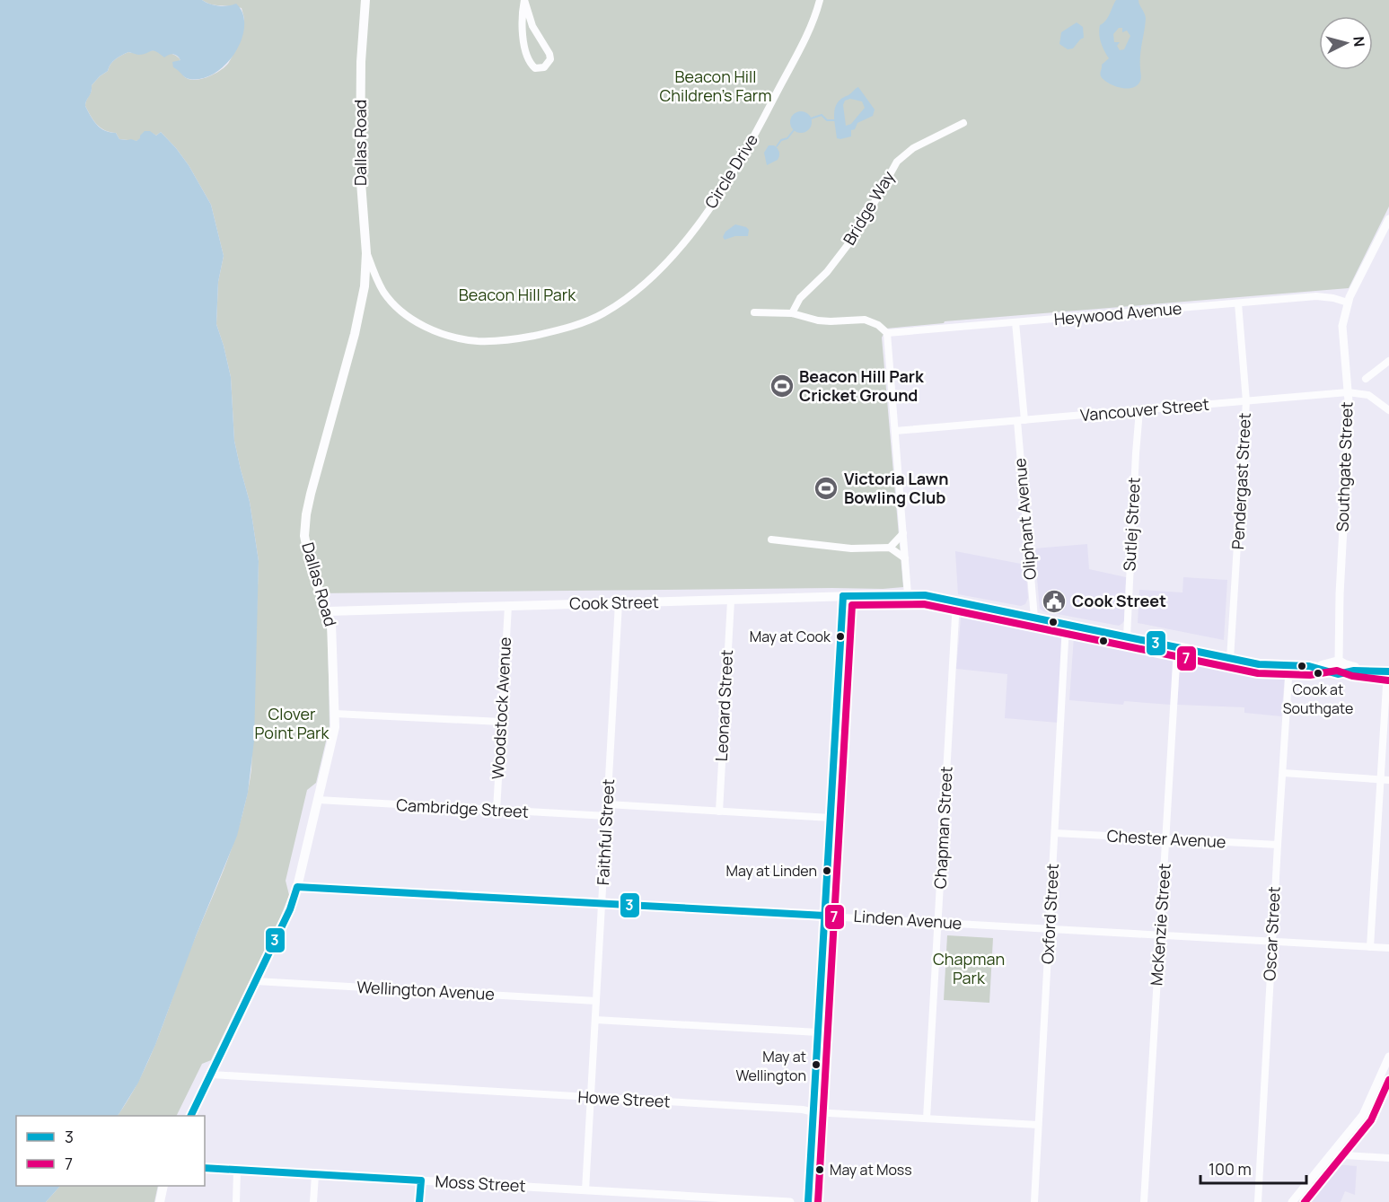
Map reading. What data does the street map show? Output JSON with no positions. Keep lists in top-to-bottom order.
{
  "streets": {
    "main road": ["Dallas Road", "Cook Street"],
    "street": [
      "Circle Drive",
      "Bridge Way",
      "Heywood Avenue",
      "Vancouver Street",
      "Southgate Street",
      "Pendergast Street",
      "Oliphant Avenue",
      "Sutlej Street",
      "Leonard Street",
      "Woodstock Avenue",
      "Cambridge Street",
      "Chapman Street",
      "Faithful Street",
      "Chester Avenue",
      "Oxford Street",
      "Linden Avenue",
      "McKenzie Street",
      "Oscar Street",
      "Wellington Avenue",
      "Howe Street",
      "Moss Street"
    ]
  },
  "crossings": [
    ["Dallas Road", "Circle Drive"],
    ["Dallas Road", "Cook Street"],
    ["Dallas Road", "Cambridge Street"],
    ["Dallas Road", "Linden Avenue"],
    ["Dallas Road", "Wellington Avenue"],
    ["Dallas Road", "Howe Street"],
    ["Heywood Avenue", "Southgate Street"],
    ["Heywood Avenue", "Pendergast Street"],
    ["Heywood Avenue", "Oliphant Avenue"],
    ["Vancouver Street", "Southgate Street"],
    ["Vancouver Street", "Pendergast Street"],
    ["Vancouver Street", "Oliphant Avenue"],
    ["Vancouver Street", "Sutlej Street"],
    ["Southgate Street", "Cook Street"],
    ["Pendergast Street", "Cook Street"],
    ["Oliphant Avenue", "Cook Street"],
    ["Sutlej Street", "Cook Street"],
    ["Cook Street", "Leonard Street"],
    ["Cook Street", "Woodstock Avenue"],
    ["Cook Street", "Chapman Street"],
    ["Cook Street", "Faithful Street"],
    ["Cook Street", "Oxford Street"],
    ["Cook Street", "McKenzie Street"],
    ["Cook Street", "Oscar Street"],
    ["Woodstock Avenue", "Cambridge Street"],
    ["Cambridge Street", "Faithful Street"],
    ["Chapman Street", "Linden Avenue"],
    ["Chapman Street", "Howe Street"],
    ["Faithful Street", "Linden Avenue"],
    ["Faithful Street", "Wellington Avenue"],
    ["Faithful Street", "Howe Street"],
    ["Faithful Street", "Moss Street"],
    ["Chester Avenue", "Oxford Street"],
    ["Chester Avenue", "McKenzie Street"],
    ["Chester Avenue", "Oscar Street"],
    ["Oxford Street", "Linden Avenue"],
    ["Oxford Street", "Howe Street"],
    ["Linden Avenue", "McKenzie Street"],
    ["Linden Avenue", "Oscar Street"]
  ],
  "parks": [
    "Beacon Hill Children's Farm",
    "Beacon Hill Park",
    "Clover Point Park",
    "Chapman Park"
  ],
  "places": {
    "sports": ["Beacon Hill Park Cricket Ground", "Victoria Lawn Bowling Club"],
    "public building": ["Cook Street"],
    "other": [
      "May at Cook",
      "Cook at Southgate",
      "May at Linden",
      "May at Wellington",
      "May at Moss"
    ]
  },
  "lines": ["transit line 3", "transit line 7"],
  "legend": ["3", "7"],
  "scale_bar": "100 m",
  "north": "right"
}
